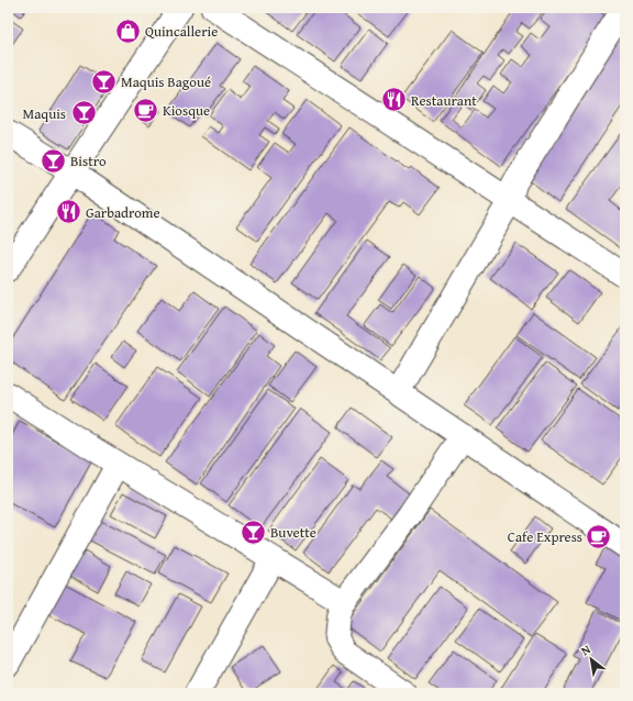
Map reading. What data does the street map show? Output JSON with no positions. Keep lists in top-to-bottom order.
{
  "places": {
    "shop": ["Quincallerie"],
    "bar": [
      "Maquis Bagoué",
      "Maquis",
      "Bistro",
      "Buvette"
    ],
    "restaurant": ["Restaurant", "Garbadrome"],
    "cafe": ["Kiosque", "Cafe Express"]
  },
  "north": "top left"
}
